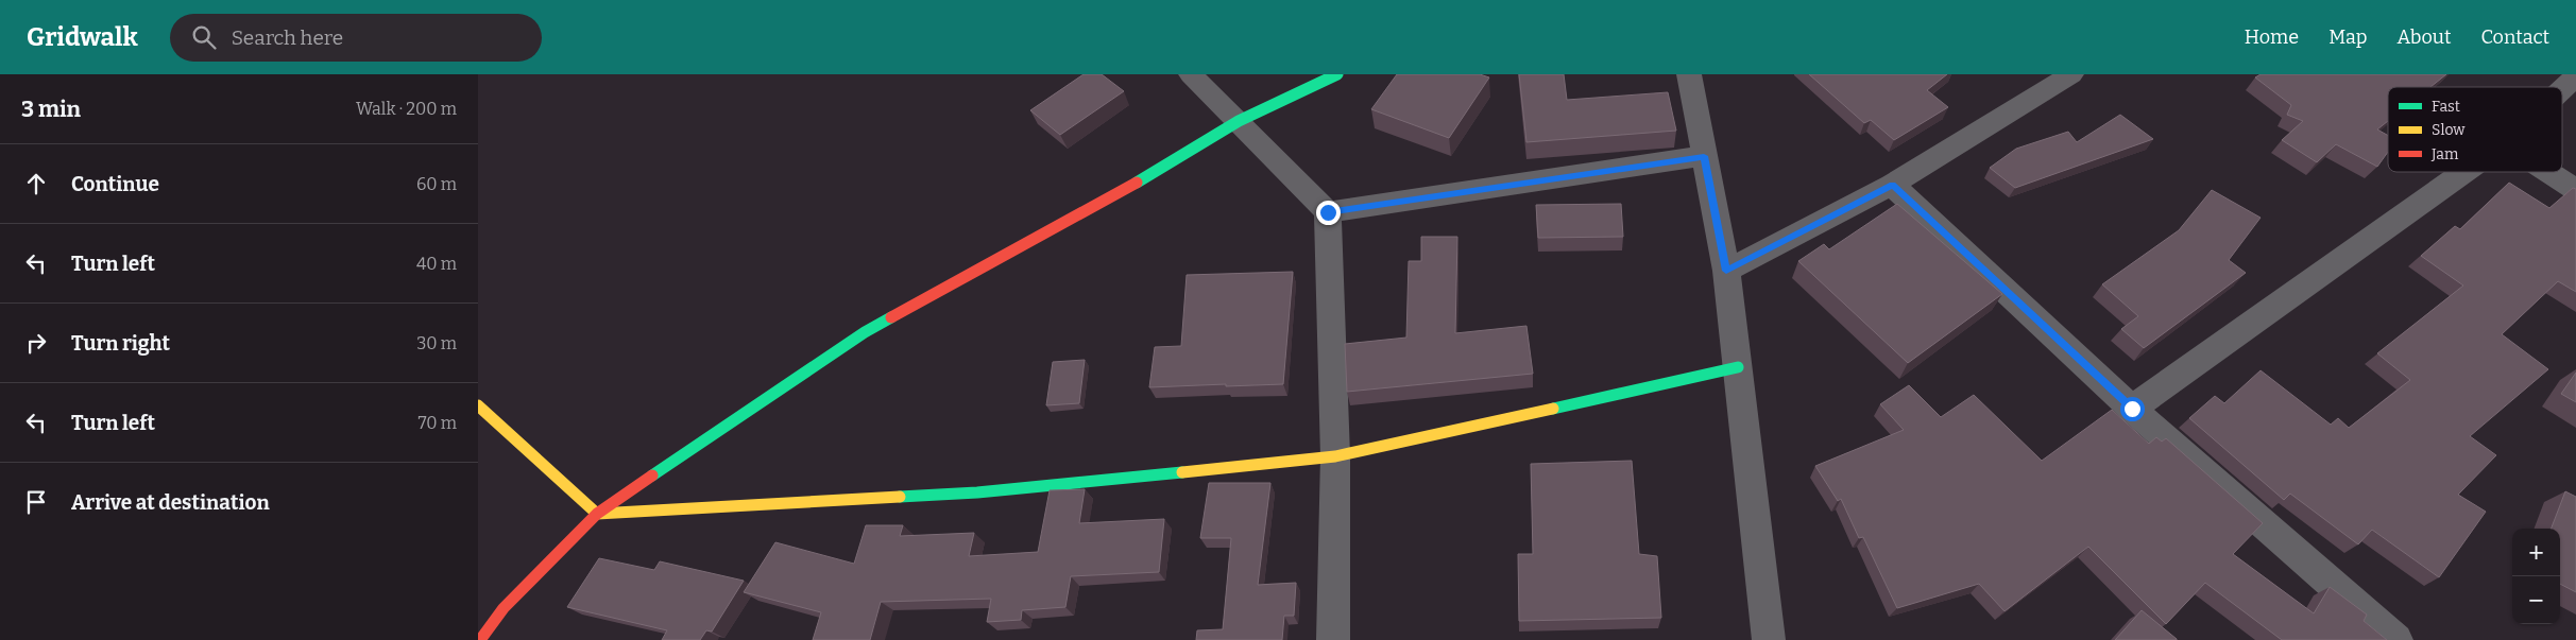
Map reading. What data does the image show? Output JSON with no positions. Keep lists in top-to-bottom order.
{
  "legend": ["Fast", "Slow", "Jam"],
  "page": {
    "header": "Gridwalk",
    "search": "Search here",
    "nav": [
      "Home",
      "Map",
      "About",
      "Contact"
    ],
    "heading": ["3 min", "Walk · 200 m"],
    "list": [
      ["Continue", "60 m"],
      ["Turn left", "40 m"],
      ["Turn right", "30 m"],
      ["Turn left", "70 m"],
      "Arrive at destination"
    ],
    "map_buttons": ["+", "−"]
  }
}
